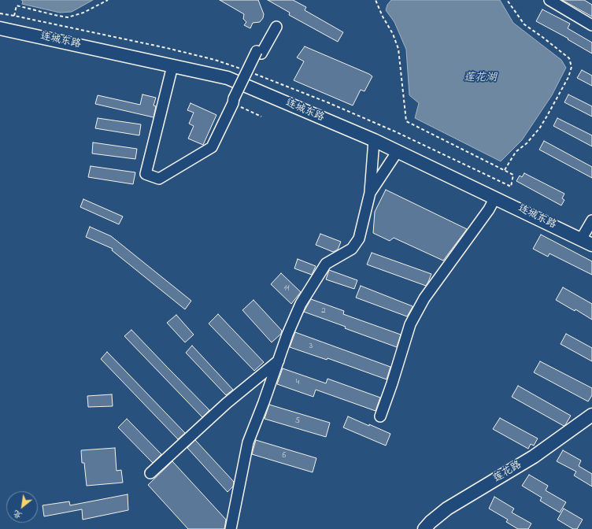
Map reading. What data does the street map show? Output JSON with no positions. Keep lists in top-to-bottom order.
{
  "streets": {
    "main road": ["连城东路", "莲花路"]
  },
  "water": ["莲花湖"],
  "house_numbers": [
    "11",
    "2",
    "3",
    "4",
    "5",
    "6"
  ],
  "north": "bottom left"
}
